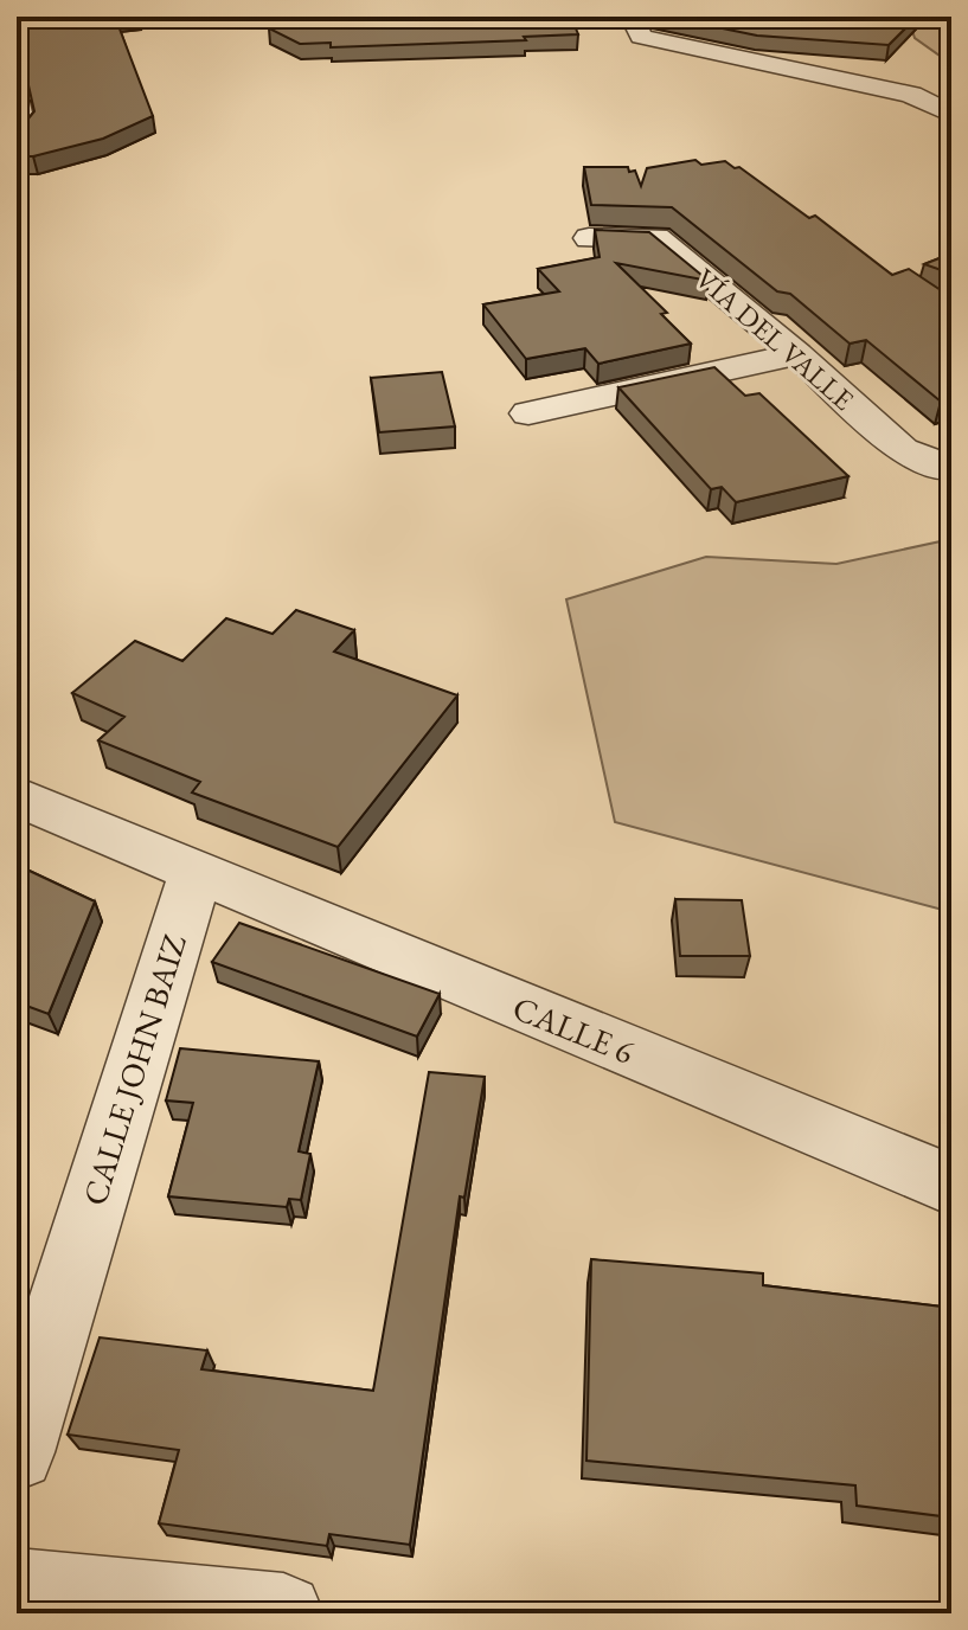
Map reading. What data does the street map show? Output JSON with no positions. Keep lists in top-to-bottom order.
{
  "streets": {
    "street": ["VÍA DEL VALLE", "CALLE 6", "CALLE JOHN BAIZ"]
  },
  "crossings": [
    ["CALLE 6", "CALLE JOHN BAIZ"]
  ]
}
